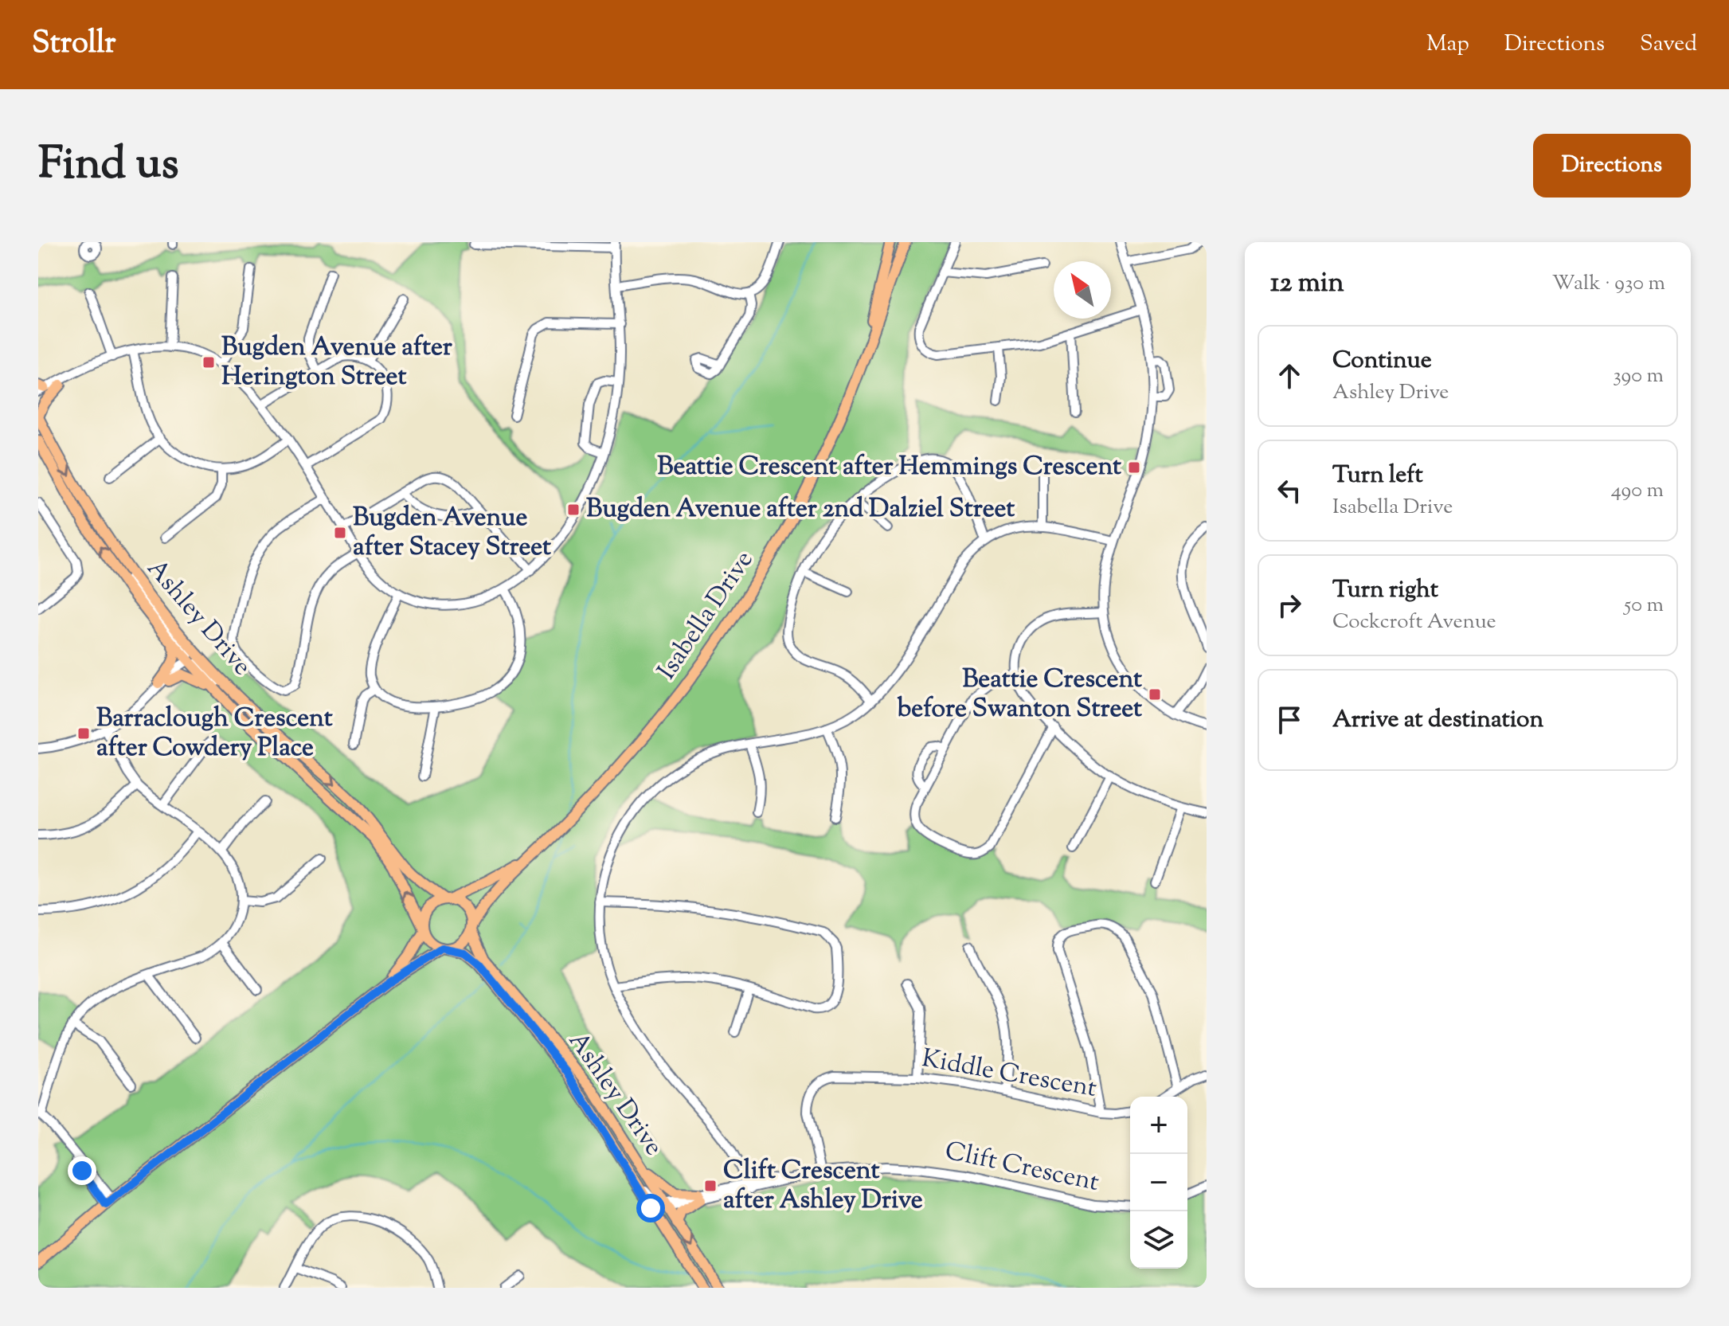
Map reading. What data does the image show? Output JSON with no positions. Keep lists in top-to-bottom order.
{
  "streets": {
    "main road": ["Isabella Drive", "Ashley Drive"],
    "street": ["Kiddle Crescent", "Clift Crescent"]
  },
  "crossings": [
    ["Isabella Drive", "Ashley Drive"],
    ["Ashley Drive", "Clift Crescent"],
    ["Kiddle Crescent", "Clift Crescent"]
  ],
  "places": {
    "transit": [
      "Bugden Avenue after Herington Street",
      "Beattie Crescent after Hemmings Crescent",
      "Bugden Avenue after 2nd Dalziel Street",
      "Bugden Avenue after Stacey Street",
      "Beattie Crescent before Swanton Street",
      "Barraclough Crescent after Cowdery Place",
      "Clift Crescent after Ashley Drive"
    ]
  },
  "north": "top left",
  "page": {
    "header": "Strollr",
    "nav": ["Map", "Directions", "Saved"],
    "title": "Find us",
    "buttons": "Directions",
    "heading": ["12 min", "Walk · 930 m"],
    "list": [
      ["Continue", "Ashley Drive", "390 m"],
      ["Turn left", "Isabella Drive", "490 m"],
      ["Turn right", "Cockcroft Avenue", "50 m"],
      "Arrive at destination"
    ],
    "map_buttons": ["+", "−"]
  }
}
